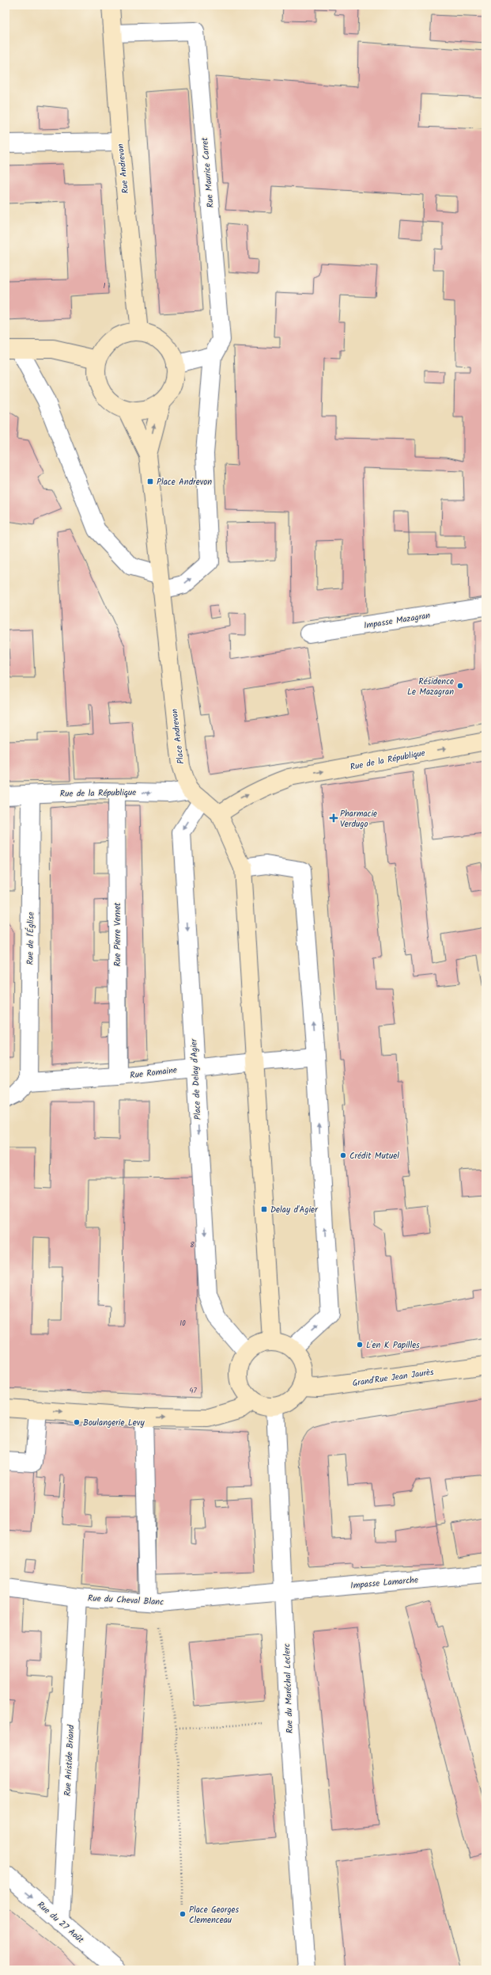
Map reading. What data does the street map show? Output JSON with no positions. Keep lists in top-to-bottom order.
{
  "streets": {
    "main road": [
      "Rue Andrevon",
      "Place Andrevon",
      "Rue de la République",
      "Grand'Rue Jean Jaurès"
    ],
    "street": [
      "Rue Maurice Carret",
      "Impasse Mazagran",
      "Rue Pierre Vernet",
      "Rue de l'Église",
      "Rue Romaine",
      "Place de Delay d'Agier",
      "Impasse Lamarche",
      "Rue du Cheval Blanc",
      "Rue du Maréchal Leclerc",
      "Rue Aristide Briand",
      "Rue du 27 Août"
    ]
  },
  "crossings": [
    ["Rue Andrevon", "Rue Maurice Carret"],
    ["Rue Andrevon", "Place Andrevon"],
    ["Place Andrevon", "Rue de la République"],
    ["Place Andrevon", "Place de Delay d'Agier"],
    ["Rue de la République", "Rue Pierre Vernet"],
    ["Rue de la République", "Rue de l'Église"],
    ["Rue de la République", "Place de Delay d'Agier"],
    ["Rue Pierre Vernet", "Rue Romaine"],
    ["Rue de l'Église", "Rue Romaine"],
    ["Rue Romaine", "Place de Delay d'Agier"],
    ["Place de Delay d'Agier", "Grand'Rue Jean Jaurès"],
    ["Place de Delay d'Agier", "Rue du Maréchal Leclerc"],
    ["Grand'Rue Jean Jaurès", "Rue du Maréchal Leclerc"],
    ["Impasse Lamarche", "Rue du Cheval Blanc"],
    ["Impasse Lamarche", "Rue du Maréchal Leclerc"],
    ["Rue du Cheval Blanc", "Rue du Maréchal Leclerc"],
    ["Rue du Cheval Blanc", "Rue Aristide Briand"],
    ["Rue Aristide Briand", "Rue du 27 Août"]
  ],
  "one_way": ["Rue de la République", "Rue du 27 Août"],
  "places": {
    "transit": ["Place Andrevon", "Delay d'Agier"],
    "other": [
      "Résidence Le Mazagran",
      "Crédit Mutuel",
      "L'en K Papilles",
      "Boulangerie Levy",
      "Place Georges Clemenceau"
    ],
    "health": ["Pharmacie Verdugo"]
  },
  "house_numbers": [
    "1",
    "8",
    "10",
    "47"
  ]
}
